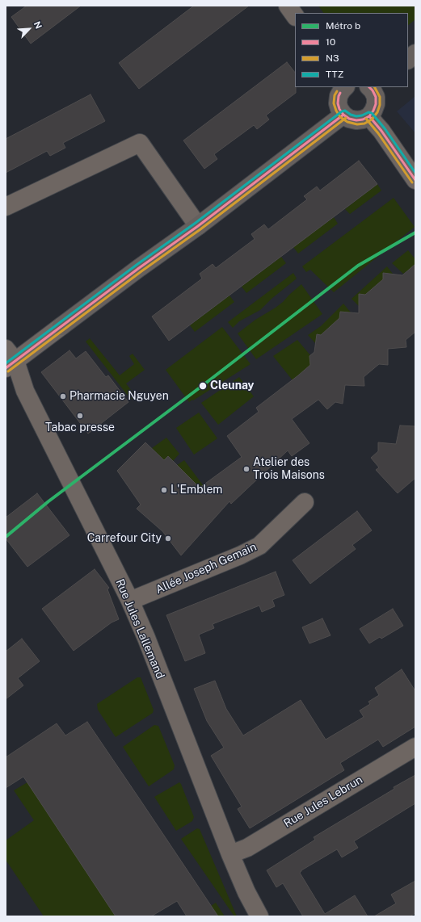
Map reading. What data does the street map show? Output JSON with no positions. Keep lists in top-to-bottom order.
{
  "streets": {
    "street": ["Allée Joseph Gemain", "Rue Jules Lallemand", "Rue Jules Lebrun"]
  },
  "crossings": [
    ["Allée Joseph Gemain", "Rue Jules Lallemand"],
    ["Rue Jules Lallemand", "Rue Jules Lebrun"]
  ],
  "places": [
    "Cleunay",
    "Pharmacie Nguyen",
    "Tabac presse",
    "Atelier des Trois Maisons",
    "L'Emblem",
    "Carrefour City"
  ],
  "lines": [
    "transit line 10",
    "transit line N3",
    "transit line TTZ",
    "metro line b"
  ],
  "legend": [
    "Métro b",
    "10",
    "N3",
    "TTZ"
  ],
  "north": "top right"
}
